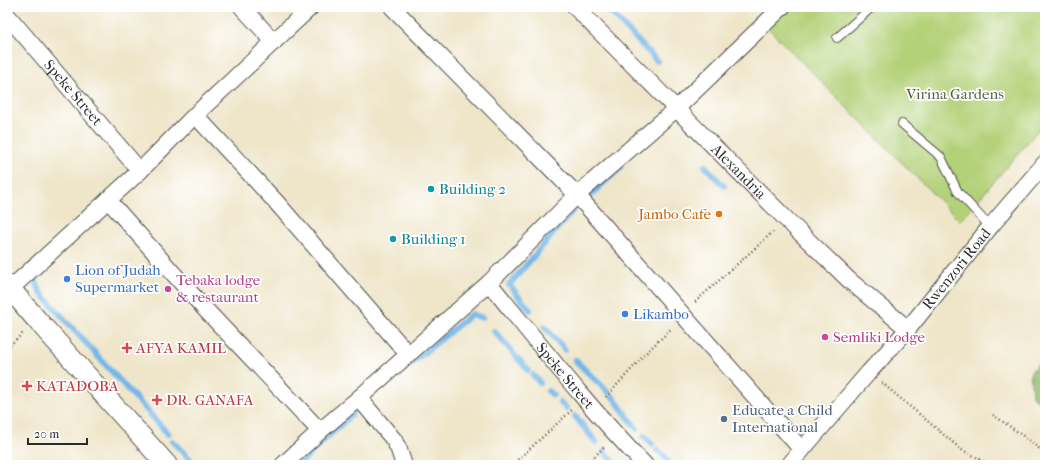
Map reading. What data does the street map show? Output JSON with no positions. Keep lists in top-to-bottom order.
{
  "streets": {
    "street": ["Speke Street", "Alexandria", "Rwenzori Road"]
  },
  "crossings": [
    ["Alexandria", "Rwenzori Road"]
  ],
  "parks": ["Virina Gardens"],
  "places": {
    "other": [
      "Building 2",
      "Jambo Cafe",
      "Building 1",
      "Lion of Judah Supermarket",
      "Tebaka lodge & restaurant",
      "Likambo",
      "Semliki Lodge",
      "Educate a Child International"
    ],
    "health": ["AFYA KAMIL", "KATADOBA", "DR. GANAFA"]
  },
  "scale_bar": "20 m"
}
